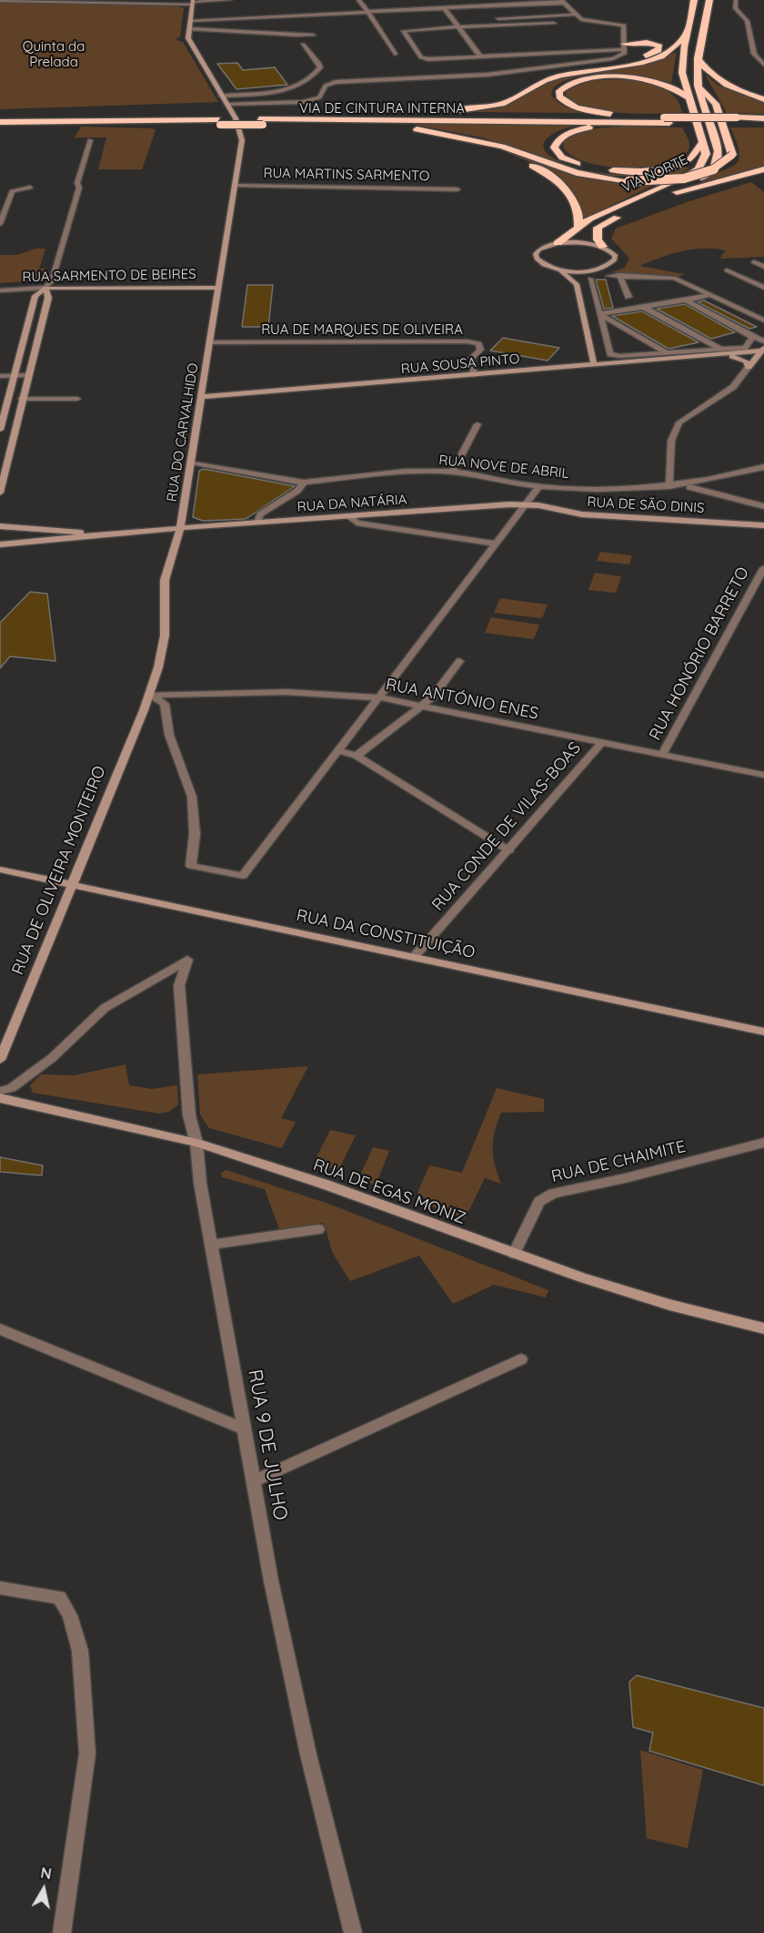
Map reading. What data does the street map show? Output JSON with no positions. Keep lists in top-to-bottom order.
{
  "streets": {
    "highway": ["VIA DE CINTURA INTERNA", "VIA NORTE"],
    "main road": [
      "RUA SARMENTO DE BEIRES",
      "RUA SOUSA PINTO",
      "RUA DO CARVALHIDO",
      "RUA DA NATÁRIA",
      "RUA DE SÃO DINIS",
      "RUA DE OLIVEIRA MONTEIRO",
      "RUA DA CONSTITUIÇÃO",
      "RUA DE EGAS MONIZ"
    ],
    "street": [
      "RUA MARTINS SARMENTO",
      "RUA DE MARQUES DE OLIVEIRA",
      "RUA NOVE DE ABRIL",
      "RUA HONÓRIO BARRETO",
      "RUA ANTÓNIO ENES",
      "RUA CONDE DE VILAS-BOAS",
      "RUA DE CHAIMITE",
      "RUA 9 DE JULHO"
    ]
  },
  "crossings": [
    ["RUA MARTINS SARMENTO", "RUA DO CARVALHIDO"],
    ["RUA SARMENTO DE BEIRES", "RUA DO CARVALHIDO"],
    ["RUA DE MARQUES DE OLIVEIRA", "RUA SOUSA PINTO"],
    ["RUA DE MARQUES DE OLIVEIRA", "RUA DO CARVALHIDO"],
    ["RUA SOUSA PINTO", "RUA DO CARVALHIDO"],
    ["RUA DO CARVALHIDO", "RUA NOVE DE ABRIL"],
    ["RUA DO CARVALHIDO", "RUA DA NATÁRIA"],
    ["RUA DO CARVALHIDO", "RUA ANTÓNIO ENES"],
    ["RUA DO CARVALHIDO", "RUA DE OLIVEIRA MONTEIRO"],
    ["RUA DA NATÁRIA", "RUA DE SÃO DINIS"],
    ["RUA HONÓRIO BARRETO", "RUA ANTÓNIO ENES"],
    ["RUA ANTÓNIO ENES", "RUA CONDE DE VILAS-BOAS"],
    ["RUA ANTÓNIO ENES", "RUA DE OLIVEIRA MONTEIRO"],
    ["RUA CONDE DE VILAS-BOAS", "RUA DA CONSTITUIÇÃO"],
    ["RUA DE OLIVEIRA MONTEIRO", "RUA DA CONSTITUIÇÃO"],
    ["RUA DE CHAIMITE", "RUA DE EGAS MONIZ"],
    ["RUA DE EGAS MONIZ", "RUA 9 DE JULHO"]
  ],
  "parks": ["Quinta da Prelada"],
  "north": "top"
}
